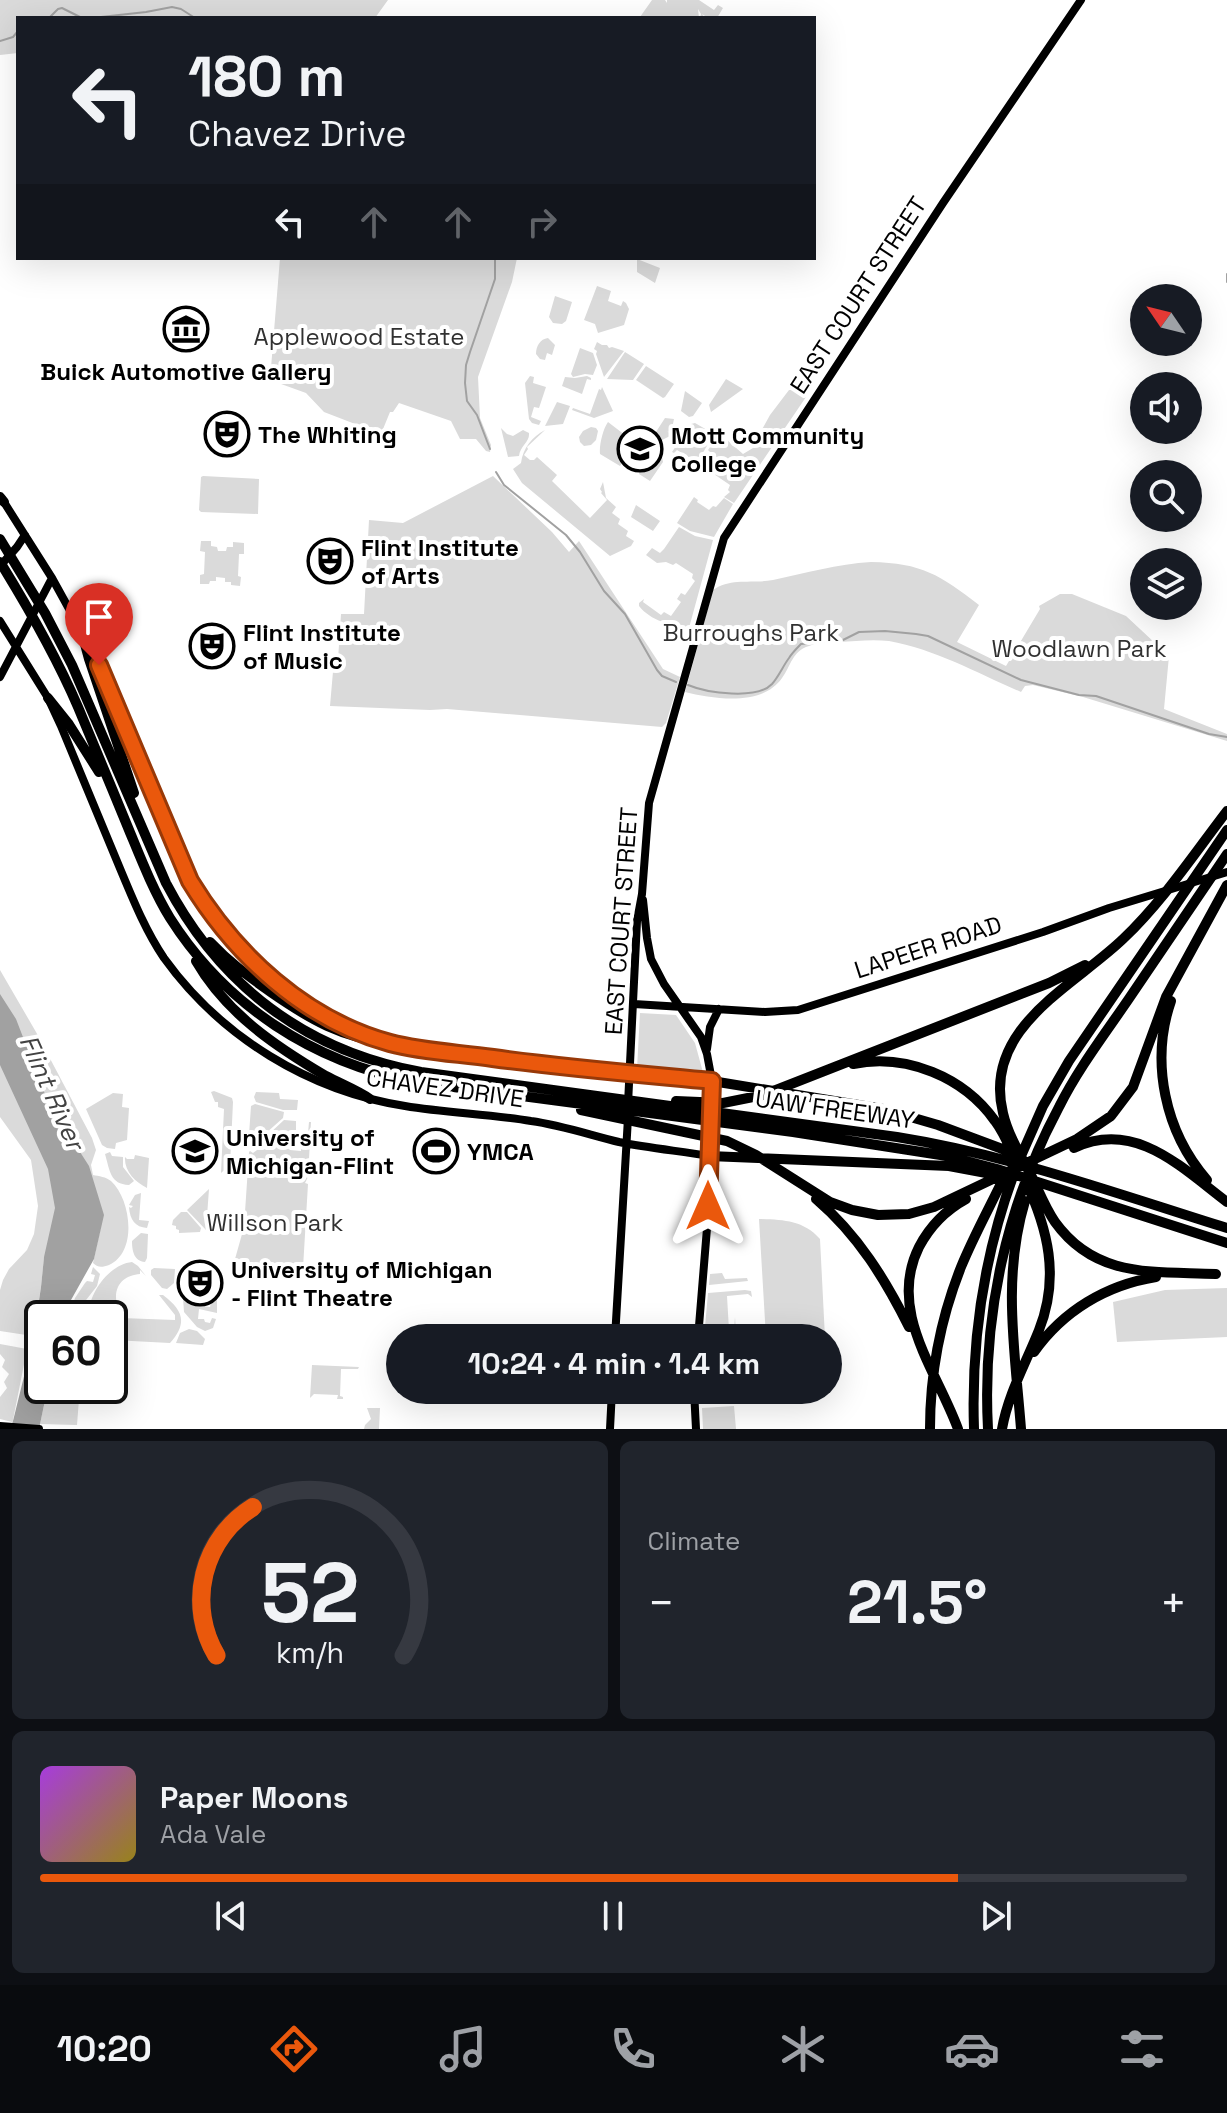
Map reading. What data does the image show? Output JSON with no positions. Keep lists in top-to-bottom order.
{
  "streets": {
    "highway": ["UAW FREEWAY"],
    "main road": ["EAST COURT STREET", "LAPEER ROAD", "CHAVEZ DRIVE"]
  },
  "crossings": [
    ["EAST COURT STREET", "LAPEER ROAD"],
    ["EAST COURT STREET", "CHAVEZ DRIVE"]
  ],
  "water": ["Flint River"],
  "parks": [
    "Applewood Estate",
    "Burroughs Park",
    "Woodlawn Park",
    "Willson Park"
  ],
  "places": {
    "museum": ["Buick Automotive Gallery"],
    "theatre": [
      "The Whiting",
      "Flint Institute of Arts",
      "Flint Institute of Music",
      "University of Michigan - Flint Theatre"
    ],
    "school or university": ["Mott Community College", "University of Michigan-Flint"],
    "sports": ["YMCA"]
  },
  "north": "top left",
  "page": {
    "turn": ["180 m", "Chavez Drive"],
    "limit": "60",
    "trip": "10:24 · 4 min · 1.4 km",
    "tile": "Climate",
    "heat": ["−", "21.5°", "+"],
    "song": ["Paper Moons", "Ada Vale"],
    "tabs": "10:20",
    "gauge": ["52", "km/h"]
  }
}
